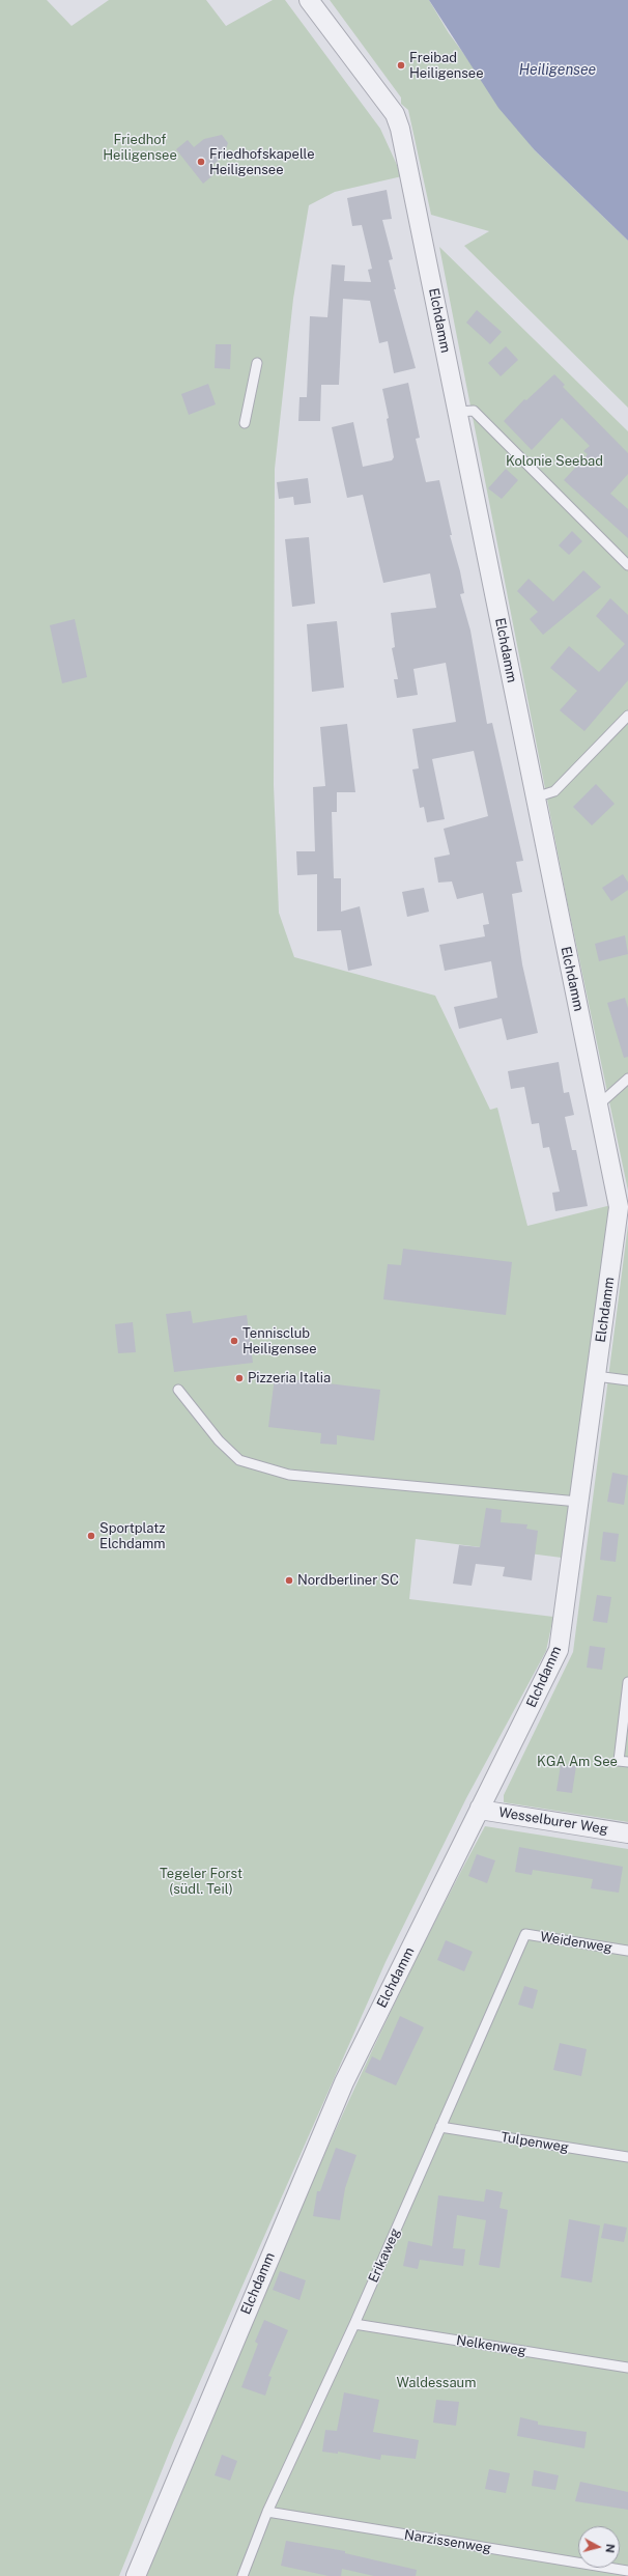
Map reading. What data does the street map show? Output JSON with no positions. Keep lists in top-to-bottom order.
{
  "streets": {
    "street": ["Elchdamm", "Wesselburer Weg"],
    "lane": [
      "Weidenweg",
      "Tulpenweg",
      "Erikaweg",
      "Nelkenweg",
      "Narzissenweg"
    ]
  },
  "crossings": [
    ["Elchdamm", "Wesselburer Weg"],
    ["Weidenweg", "Erikaweg"],
    ["Tulpenweg", "Erikaweg"],
    ["Erikaweg", "Nelkenweg"],
    ["Erikaweg", "Narzissenweg"]
  ],
  "water": ["Heiligensee"],
  "parks": [
    "Friedhof Heiligensee",
    "Kolonie Seebad",
    "KGA Am See",
    "Tegeler Forst (südl. Teil)",
    "Waldessaum"
  ],
  "places": [
    "Freibad Heiligensee",
    "Friedhofskapelle Heiligensee",
    "Tennisclub Heiligensee",
    "Pizzeria Italia",
    "Sportplatz Elchdamm",
    "Nordberliner SC"
  ],
  "north": "right"
}
